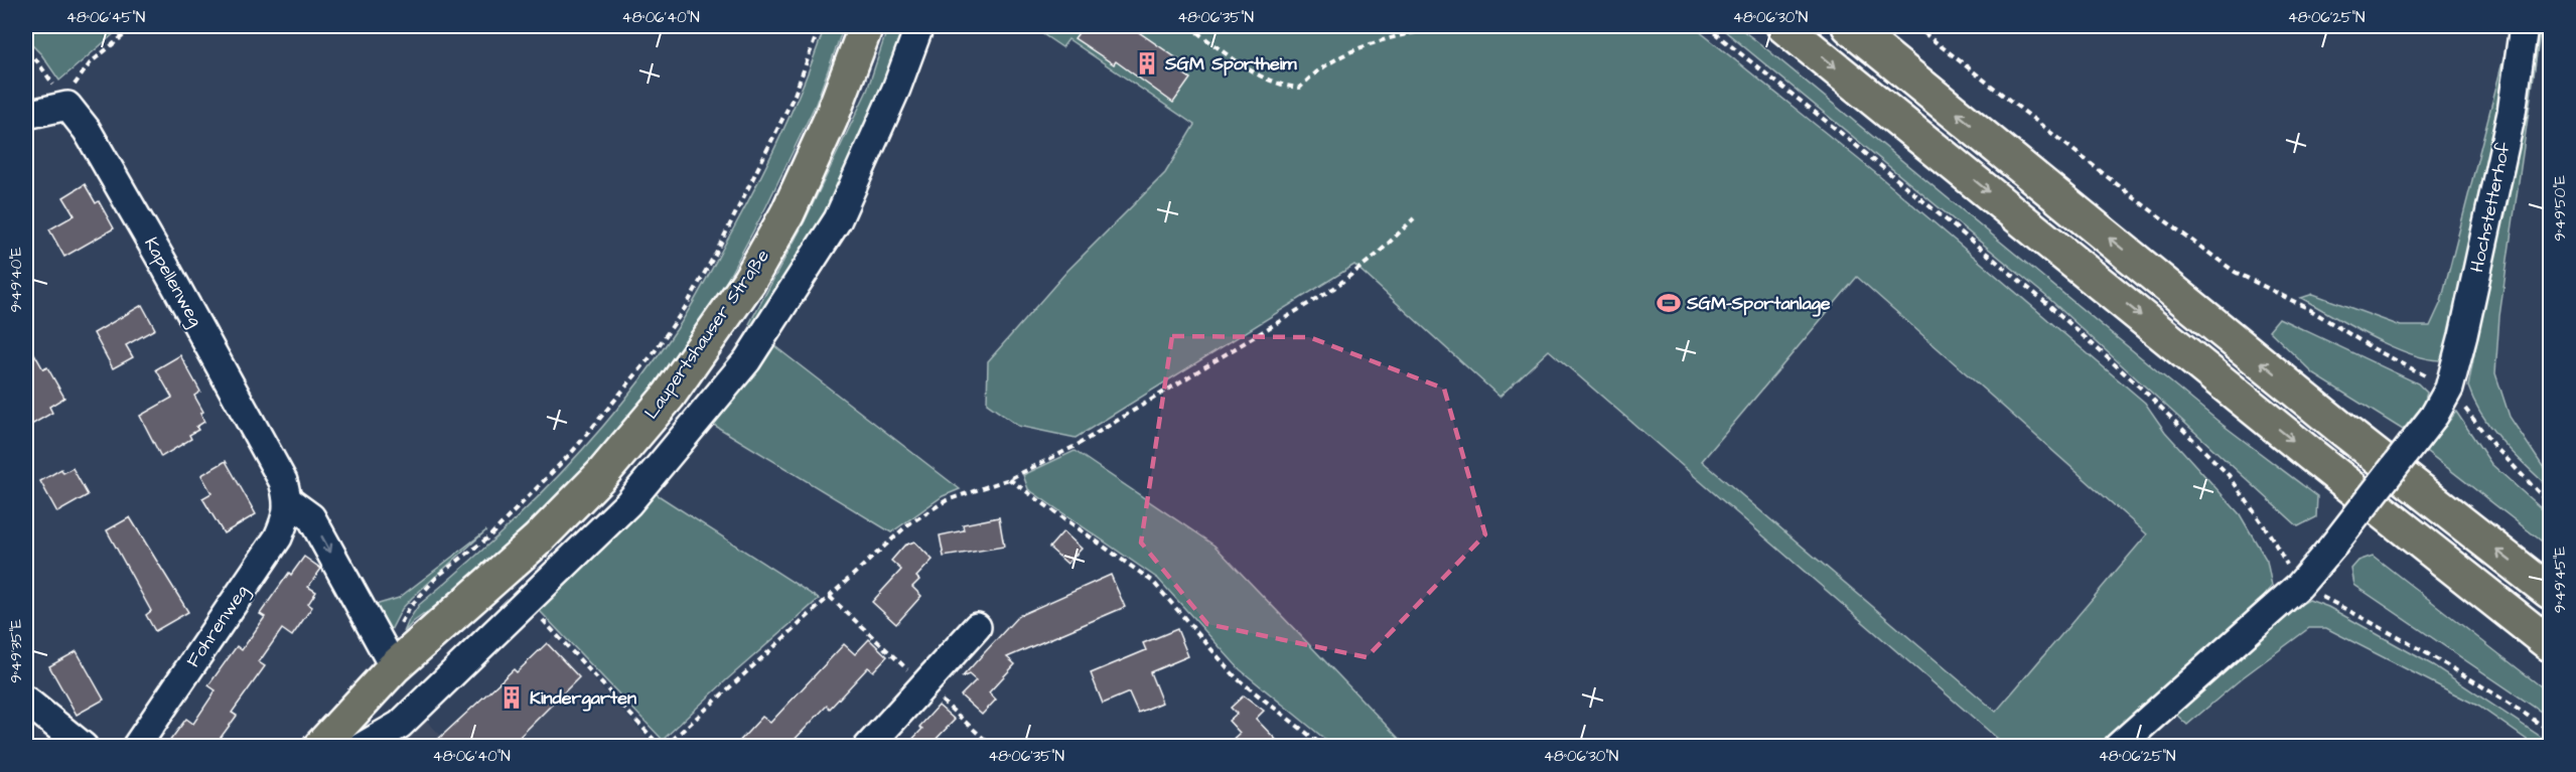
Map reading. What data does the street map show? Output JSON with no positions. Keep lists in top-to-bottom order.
{
  "streets": {
    "main road": ["Laupertshauser Straße"],
    "street": ["Hochstetterhof", "Kapellenweg", "Fohrenweg"]
  },
  "crossings": [
    ["Kapellenweg", "Fohrenweg"]
  ],
  "places": {
    "building": ["SGM Sportheim", "Kindergarten"],
    "sports": ["SGM-Sportanlage"]
  },
  "coordinates": [
    "48°06'45\"N",
    "48°06'40\"N",
    "48°06'35\"N",
    "48°06'30\"N",
    "48°06'25\"N",
    "9°49'50\"E",
    "9°49'40\"E",
    "9°49'45\"E",
    "9°49'35\"E"
  ]
}
